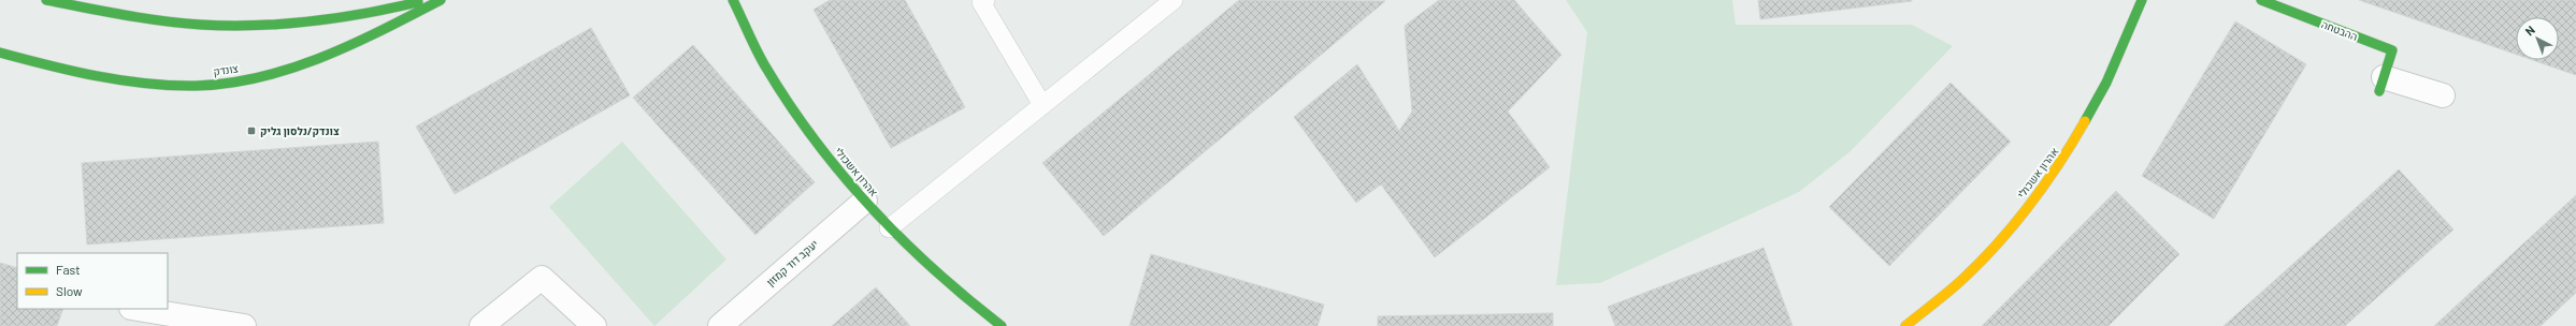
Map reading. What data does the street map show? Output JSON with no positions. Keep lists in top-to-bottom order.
{
  "streets": {
    "street": [
      "ההבטחה",
      "צונדק",
      "אהרון אשכולי",
      "יעקב דוד קמזון"
    ]
  },
  "crossings": [
    ["אהרון אשכולי", "יעקב דוד קמזון"]
  ],
  "places": {
    "transit": ["צונדק/נלסון גליק"]
  },
  "legend": ["Fast", "Slow"],
  "north": "top left"
}
